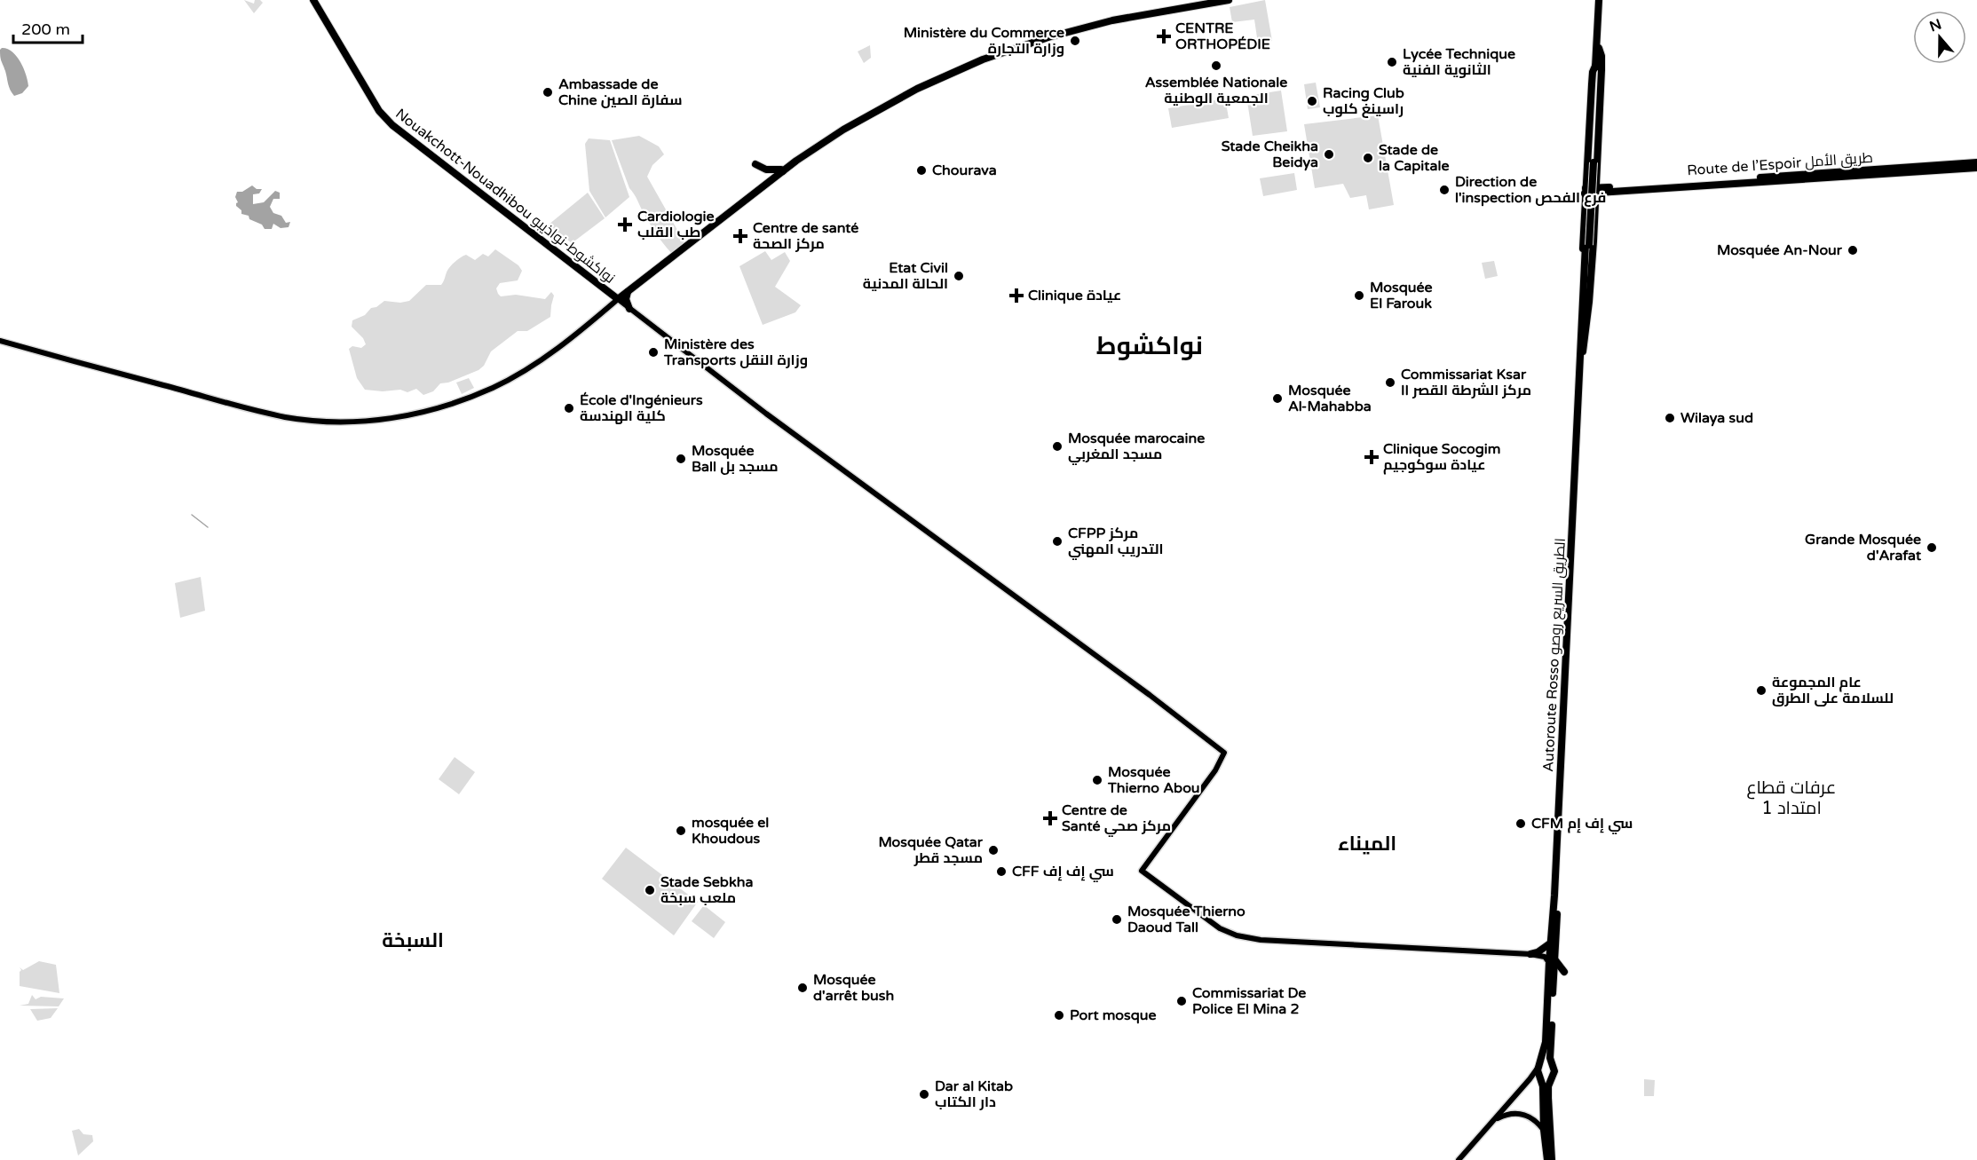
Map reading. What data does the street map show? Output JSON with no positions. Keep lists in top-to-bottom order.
{
  "streets": {
    "highway": ["Route de l’Espoir طريق الأمل", "Nouakchott-Nouadhibou نواكشوط-نواذيبو", "Autoroute Rosso الطريق السريع روصو"]
  },
  "districts": [
    "نواكشوط",
    "عرفات قطاع 1 امتداد",
    "الميناء",
    "السبخة"
  ],
  "places": {
    "health": [
      "CENTRE ORTHOPÉDIE",
      "Cardiologie طب القلب",
      "Centre de santé مركز الصحة",
      "Clinique عيادة",
      "Clinique Socogim عيادة سوكوجيم",
      "Centre de Santé مركز صحي"
    ],
    "other": [
      "Ministère du Commerce وزارة التجارة",
      "Lycée Technique الثانوية الفنية",
      "Assemblée Nationale الجمعية الوطنية",
      "Ambassade de Chine سفارة الصين",
      "Racing Club راسينغ كلوب",
      "Stade Cheikha Beidya",
      "Stade de la Capitale",
      "Chourava",
      "Direction de l'inspection فرع الفحص",
      "Mosquée An-Nour",
      "Etat Civil الحالة المدنية",
      "Mosquée El Farouk",
      "Ministère des Transports وزارة النقل",
      "Commissariat Ksar II مركز الشرطة القصر",
      "Mosquée Al-Mahabba",
      "École d'Ingénieurs كلية الهندسة",
      "Wilaya sud",
      "Mosquée marocaine مسجد المغربي",
      "Mosquée Ball مسجد بل",
      "CFPP مركز التدريب المهني",
      "Grande Mosquée d'Arafat",
      "عام المجموعة للسلامة على الطرق",
      "Mosquée Thierno Abou",
      "CFM سي إف إم",
      "mosquée el Khoudous",
      "Mosquée Qatar مسجد قطر",
      "CFF سي إف إف",
      "Stade Sebkha ملعب سبخة",
      "Mosquée Thierno Daoud Tall",
      "Mosquée d'arrêt bush",
      "Commissariat De Police El Mina 2",
      "Port mosque",
      "Dar al Kitab دار الكتاب"
    ]
  },
  "scale_bar": "200 m",
  "north": "top"
}
